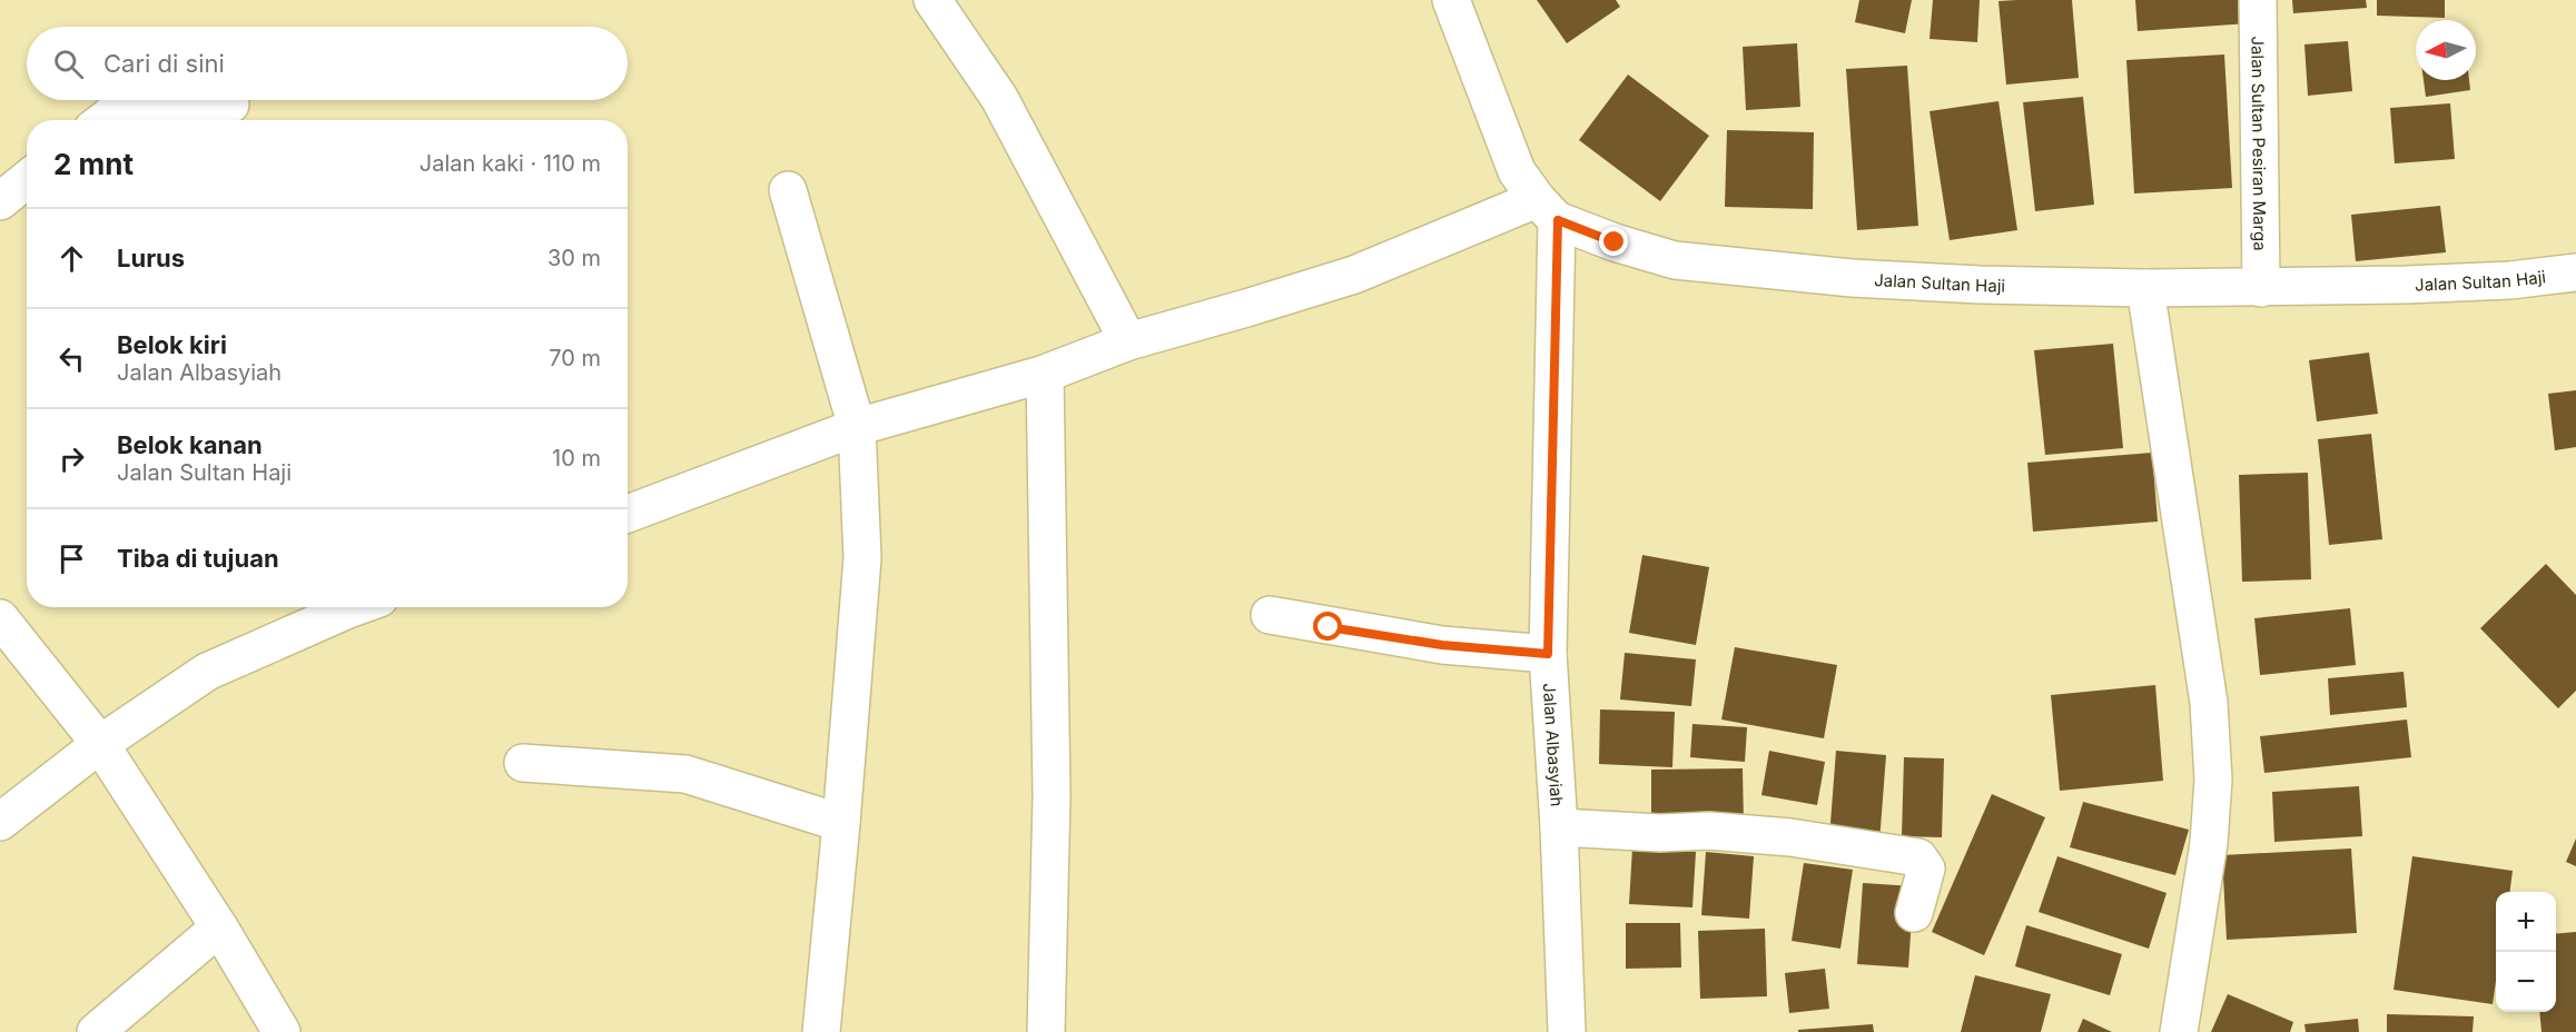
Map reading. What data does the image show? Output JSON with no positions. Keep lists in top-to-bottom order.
{
  "streets": {
    "street": ["Jalan Sultan Pesiran Marga", "Jalan Sultan Haji", "Jalan Albasyiah"]
  },
  "crossings": [
    ["Jalan Sultan Pesiran Marga", "Jalan Sultan Haji"],
    ["Jalan Sultan Haji", "Jalan Albasyiah"]
  ],
  "north": "left",
  "page": {
    "search": "Cari di sini",
    "heading": ["2 mnt", "Jalan kaki · 110 m"],
    "list": [
      ["Lurus", "30 m"],
      ["Belok kiri", "Jalan Albasyiah", "70 m"],
      ["Belok kanan", "Jalan Sultan Haji", "10 m"],
      "Tiba di tujuan"
    ],
    "map_buttons": ["+", "−"]
  }
}
